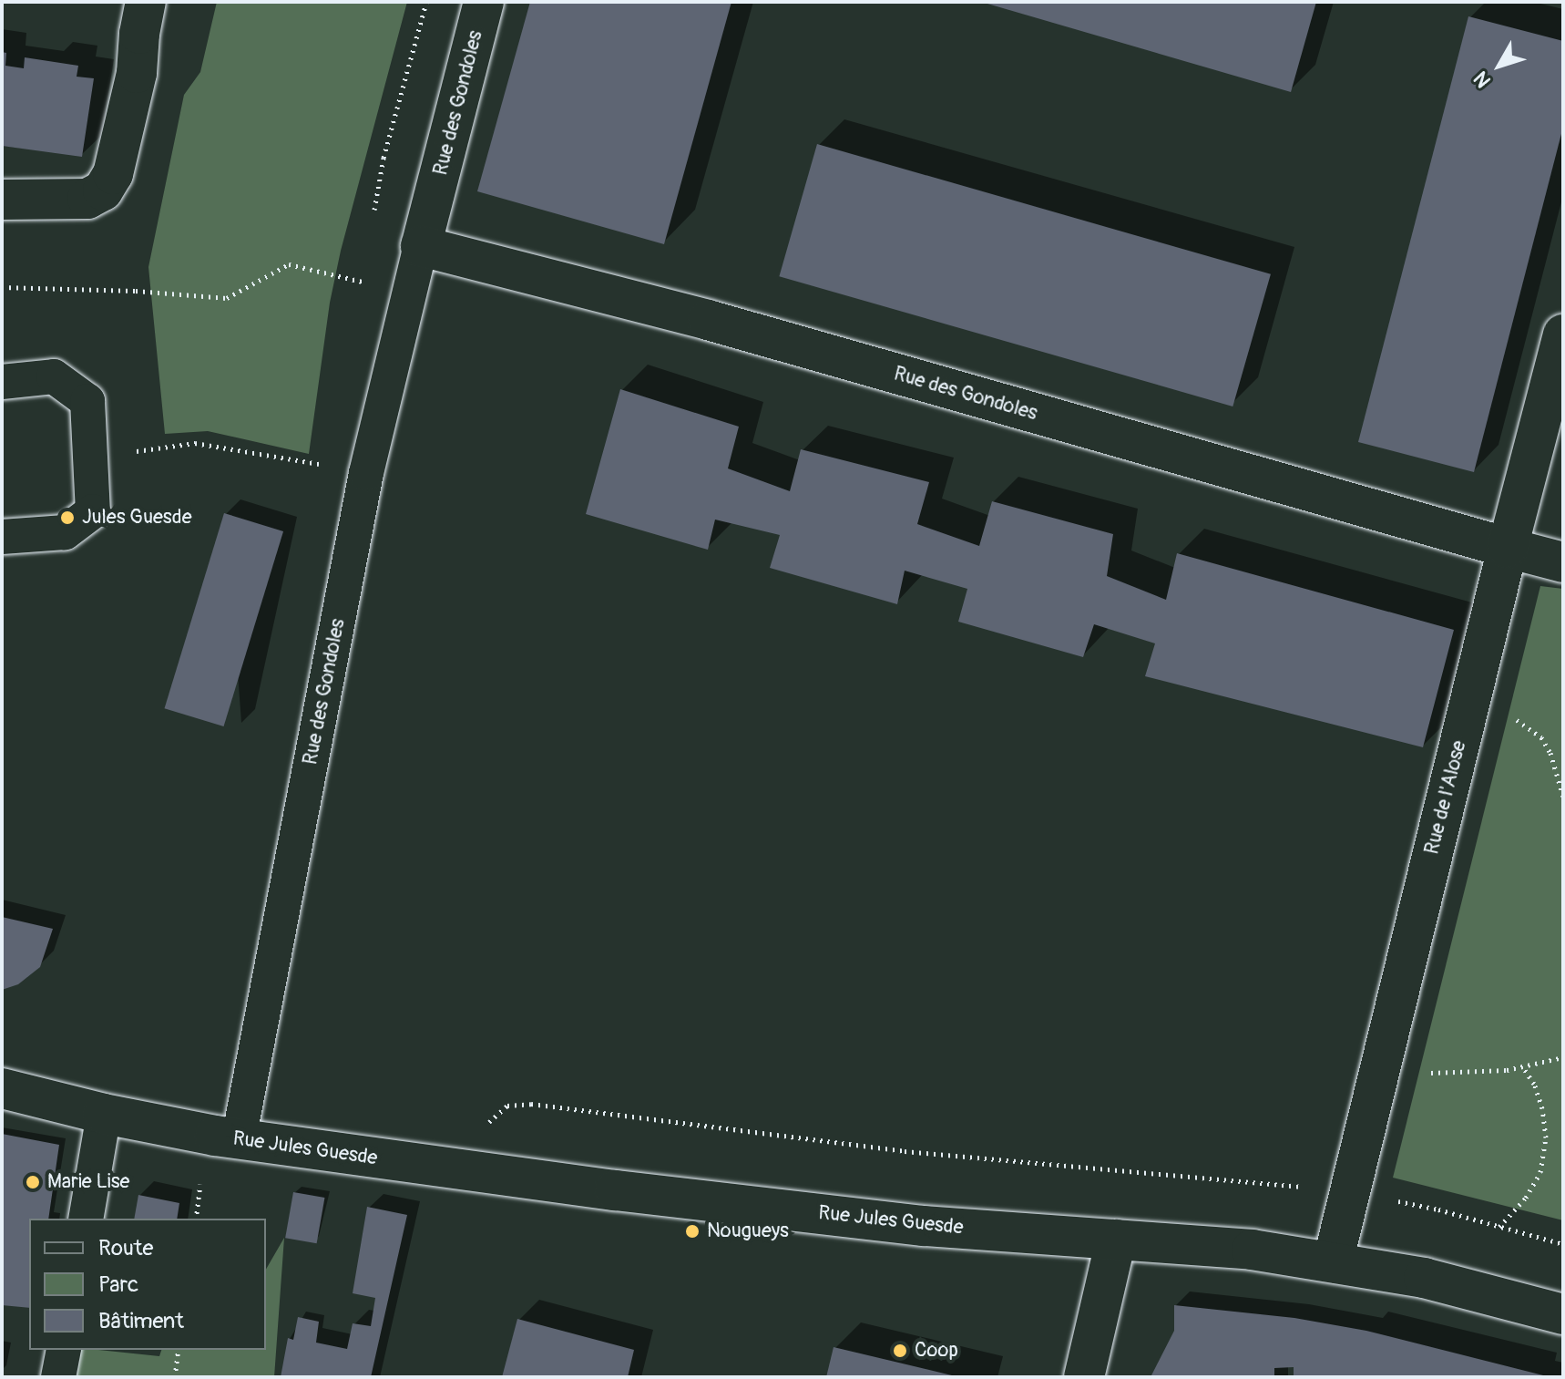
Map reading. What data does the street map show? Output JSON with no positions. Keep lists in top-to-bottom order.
{
  "streets": {
    "street": ["Rue des Gondoles", "Rue de l'Alose", "Rue Jules Guesde"]
  },
  "crossings": [
    ["Rue des Gondoles", "Rue de l'Alose"],
    ["Rue des Gondoles", "Rue Jules Guesde"],
    ["Rue de l'Alose", "Rue Jules Guesde"]
  ],
  "places": [
    "Jules Guesde",
    "Marie Lise",
    "Nougueys",
    "Coop"
  ],
  "legend": ["Route", "Parc", "Bâtiment"],
  "north": "bottom left"
}
